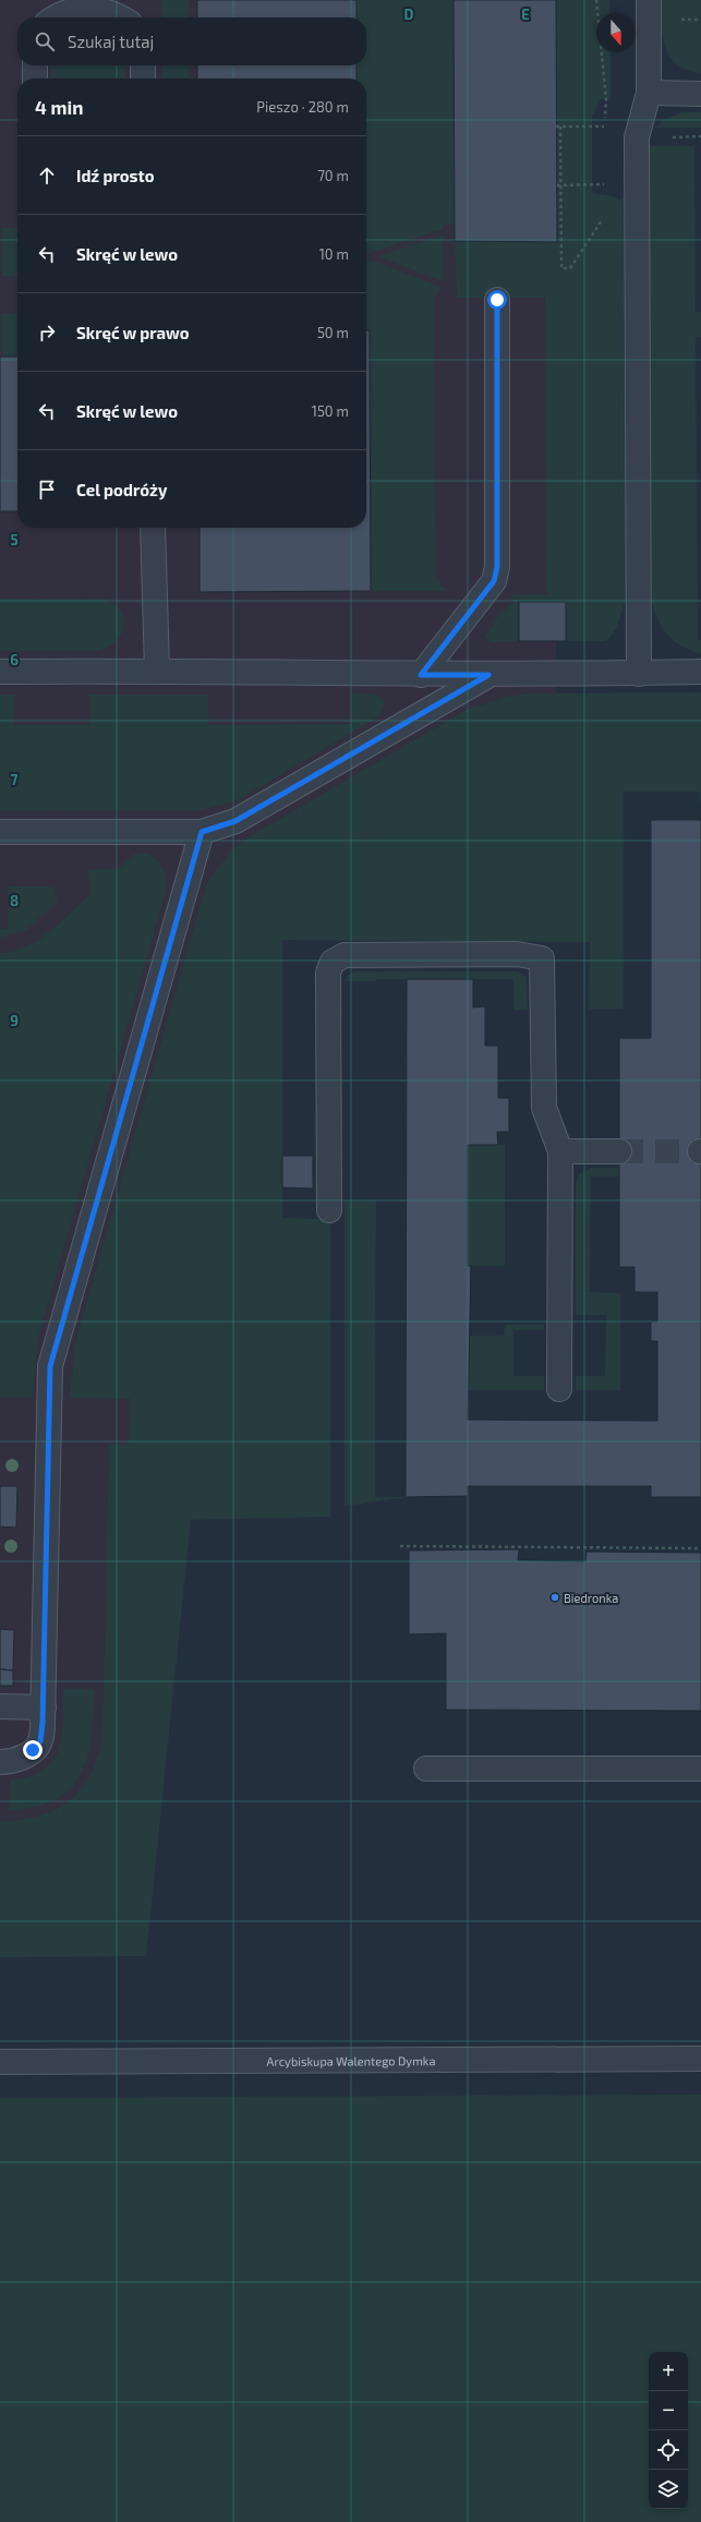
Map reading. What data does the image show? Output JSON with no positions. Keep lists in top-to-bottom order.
{
  "streets": {
    "street": ["Arcybiskupa Walentego Dymka"]
  },
  "places": ["Biedronka"],
  "north": "bottom",
  "page": {
    "search": "Szukaj tutaj",
    "heading": ["4 min", "Pieszo · 280 m"],
    "list": [
      ["Idź prosto", "70 m"],
      ["Skręć w lewo", "10 m"],
      ["Skręć w prawo", "50 m"],
      ["Skręć w lewo", "150 m"],
      "Cel podróży"
    ],
    "map_buttons": ["+", "−"]
  },
  "grid": {
    "columns": ["D", "E"],
    "rows": [
      "5",
      "6",
      "7",
      "8",
      "9"
    ]
  }
}
